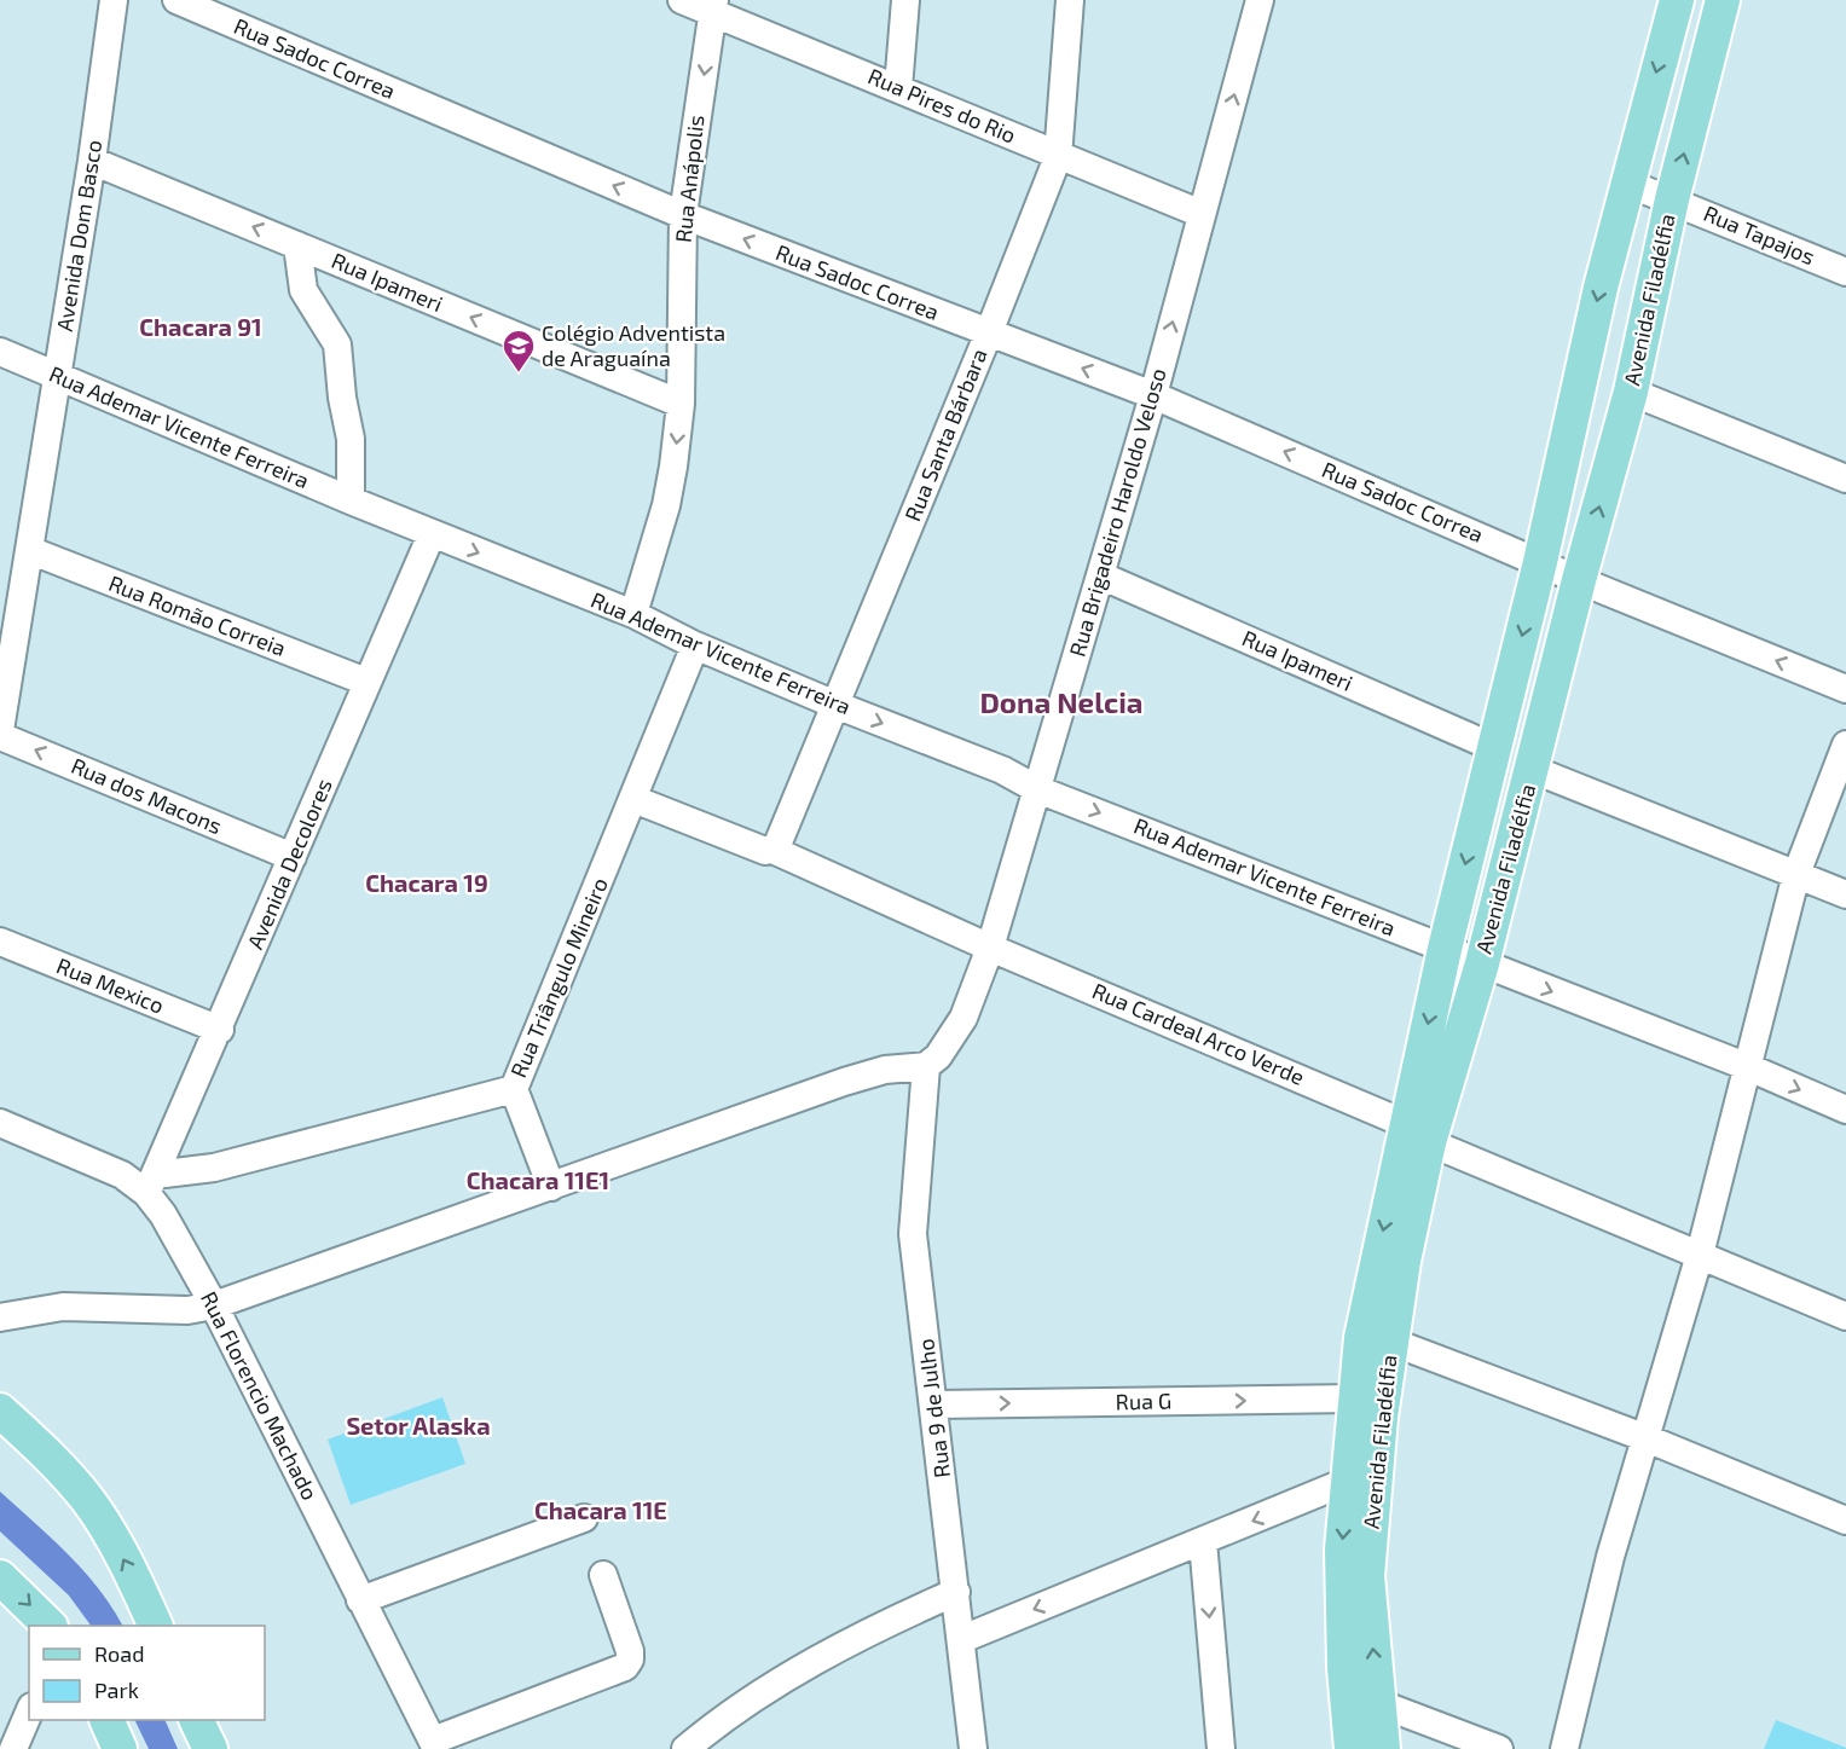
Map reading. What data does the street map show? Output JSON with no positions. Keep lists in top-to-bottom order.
{
  "streets": {
    "main road": ["Avenida Filadélfia"],
    "street": [
      "Rua Sadoc Correa",
      "Rua Pires do Rio",
      "Rua Anápolis",
      "Avenida Dom Basco",
      "Rua Tapajos",
      "Rua Ipameri",
      "Rua Ademar Vicente Ferreira",
      "Rua Santa Bárbara",
      "Rua Brigadeiro Haroldo Veloso",
      "Rua Romão Correia",
      "Rua dos Macons",
      "Avenida Decolores",
      "Rua Triângulo Mineiro",
      "Rua Mexico",
      "Rua Cardeal Arco Verde",
      "Rua Florencio Machado",
      "Rua G",
      "Rua 9 de Julho"
    ]
  },
  "crossings": [
    ["Rua Sadoc Correa", "Rua Anápolis"],
    ["Rua Sadoc Correa", "Avenida Filadélfia"],
    ["Rua Sadoc Correa", "Rua Santa Bárbara"],
    ["Rua Sadoc Correa", "Rua Brigadeiro Haroldo Veloso"],
    ["Rua Pires do Rio", "Rua Anápolis"],
    ["Rua Pires do Rio", "Rua Santa Bárbara"],
    ["Rua Pires do Rio", "Rua Brigadeiro Haroldo Veloso"],
    ["Rua Anápolis", "Rua Ipameri"],
    ["Rua Anápolis", "Rua Ademar Vicente Ferreira"],
    ["Avenida Dom Basco", "Rua Ipameri"],
    ["Avenida Dom Basco", "Rua Ademar Vicente Ferreira"],
    ["Avenida Dom Basco", "Rua Romão Correia"],
    ["Rua Tapajos", "Avenida Filadélfia"],
    ["Rua Ipameri", "Avenida Filadélfia"],
    ["Rua Ipameri", "Rua Brigadeiro Haroldo Veloso"],
    ["Avenida Filadélfia", "Rua Ademar Vicente Ferreira"],
    ["Avenida Filadélfia", "Rua Cardeal Arco Verde"],
    ["Avenida Filadélfia", "Rua G"],
    ["Rua Ademar Vicente Ferreira", "Rua Santa Bárbara"],
    ["Rua Ademar Vicente Ferreira", "Rua Brigadeiro Haroldo Veloso"],
    ["Rua Ademar Vicente Ferreira", "Avenida Decolores"],
    ["Rua Ademar Vicente Ferreira", "Rua Triângulo Mineiro"],
    ["Rua Santa Bárbara", "Rua Cardeal Arco Verde"],
    ["Rua Brigadeiro Haroldo Veloso", "Rua Cardeal Arco Verde"],
    ["Rua Brigadeiro Haroldo Veloso", "Rua 9 de Julho"],
    ["Rua Romão Correia", "Avenida Decolores"],
    ["Rua dos Macons", "Avenida Decolores"],
    ["Avenida Decolores", "Rua Triângulo Mineiro"],
    ["Avenida Decolores", "Rua Mexico"],
    ["Avenida Decolores", "Rua Florencio Machado"],
    ["Rua Triângulo Mineiro", "Rua Florencio Machado"],
    ["Rua G", "Rua 9 de Julho"]
  ],
  "one_way": [
    "Rua Sadoc Correa",
    "Rua Anápolis",
    "Rua Ipameri",
    "Rua Ademar Vicente Ferreira",
    "Rua Brigadeiro Haroldo Veloso",
    "Rua dos Macons"
  ],
  "districts": [
    "Chacara 91",
    "Dona Nelcia",
    "Chacara 19",
    "Chacara 11E1",
    "Setor Alaska",
    "Chacara 11E"
  ],
  "places": {
    "school or university": ["Colégio Adventista de Araguaína"]
  },
  "legend": ["Road", "Park"]
}
